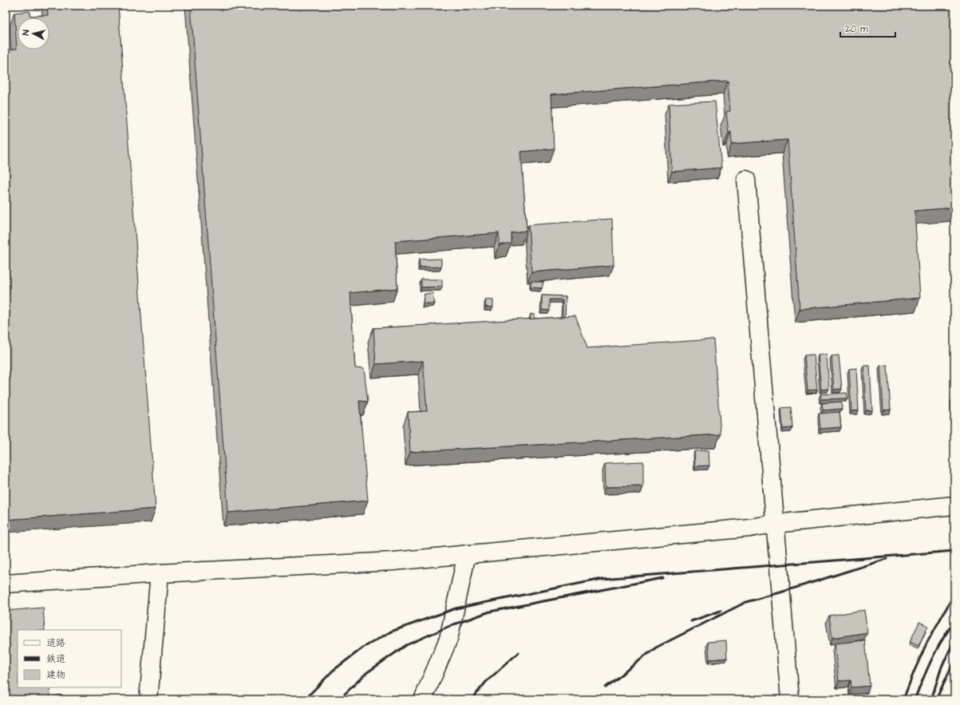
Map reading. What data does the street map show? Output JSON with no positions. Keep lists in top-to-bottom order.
{
  "legend": ["道路", "鉄道", "建物"],
  "scale_bar": "20 m",
  "north": "left"
}
